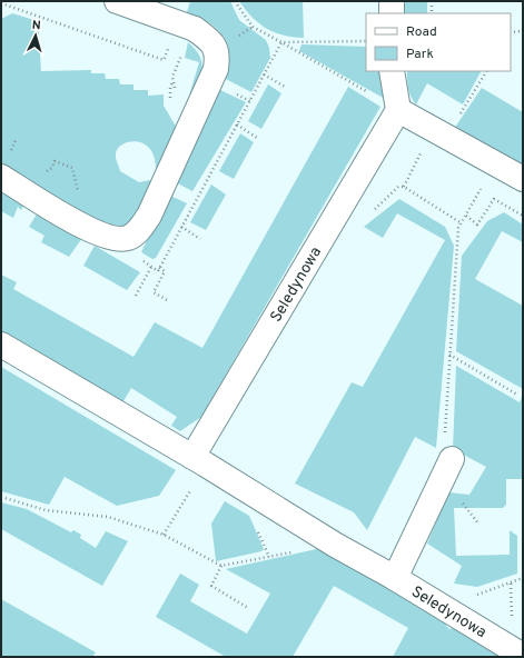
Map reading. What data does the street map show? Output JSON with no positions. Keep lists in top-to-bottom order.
{
  "streets": {
    "street": ["Seledynowa"]
  },
  "legend": ["Road", "Park"],
  "north": "top"
}
